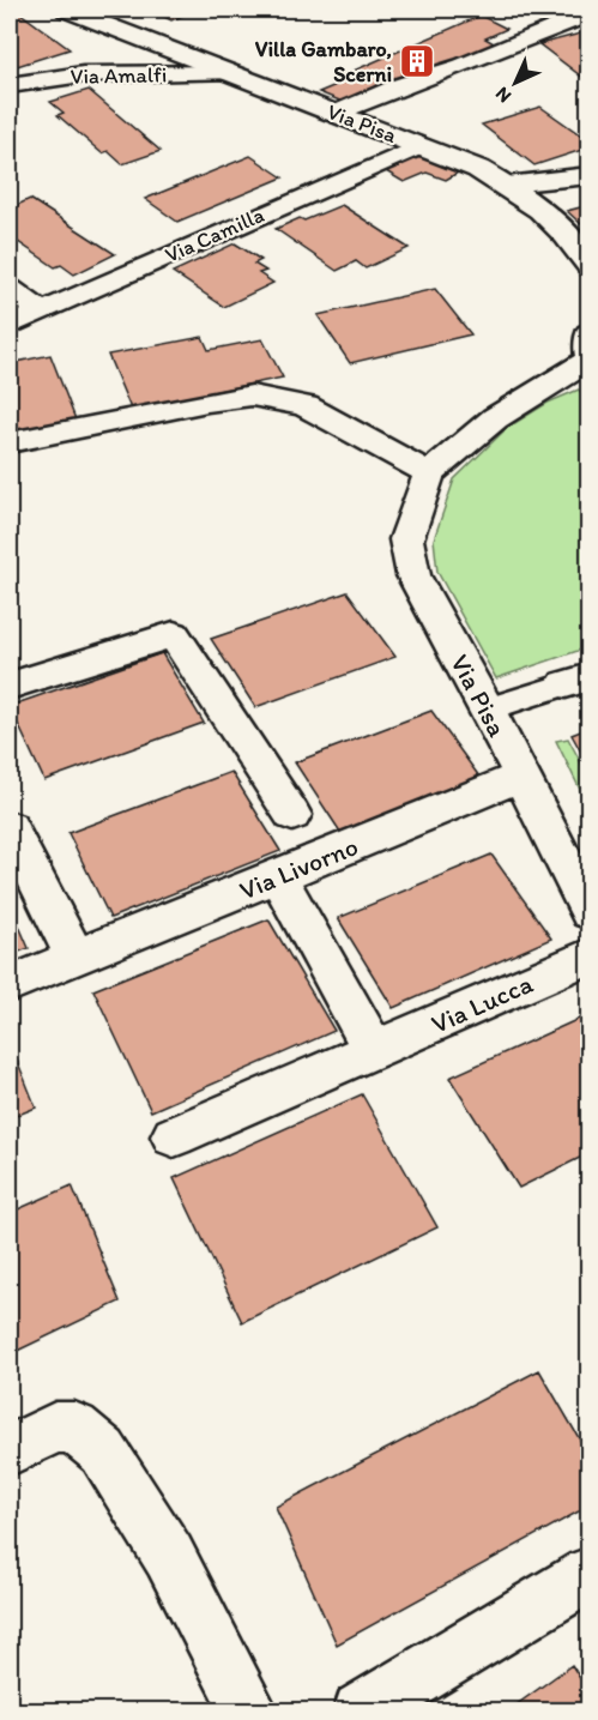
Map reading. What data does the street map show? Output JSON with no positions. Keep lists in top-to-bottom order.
{
  "streets": {
    "street": [
      "Via Amalfi",
      "Via Pisa",
      "Via Camilla",
      "Via Livorno",
      "Via Lucca"
    ]
  },
  "crossings": [
    ["Via Amalfi", "Via Pisa"],
    ["Via Pisa", "Via Camilla"],
    ["Via Pisa", "Via Livorno"]
  ],
  "places": {
    "building": ["Villa Gambaro, Scerni"]
  },
  "north": "bottom left"
}
